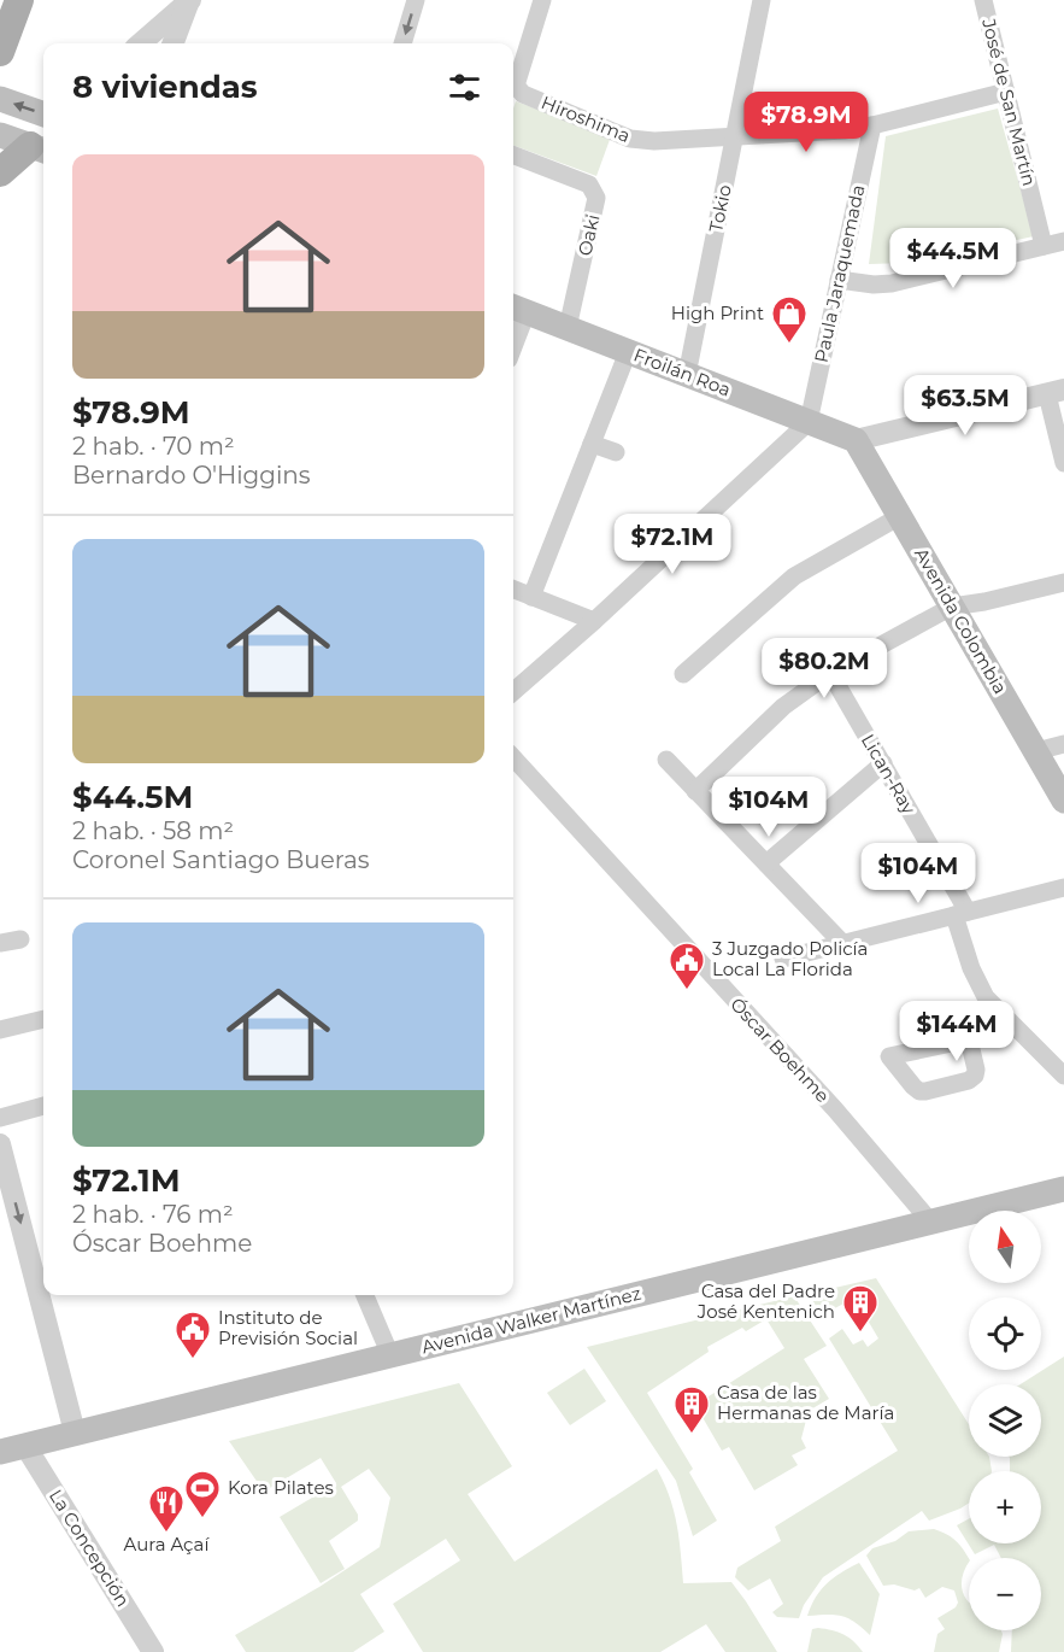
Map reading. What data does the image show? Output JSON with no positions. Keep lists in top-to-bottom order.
{
  "streets": {
    "main road": ["Froilán Roa", "Avenida Colombia", "Avenida Walker Martínez"],
    "street": [
      "José de San Martín",
      "Hiroshima",
      "Tokio",
      "Oaki",
      "Paula Jaraquemada",
      "Lican-Ray",
      "Óscar Boehme",
      "La Concepción"
    ]
  },
  "crossings": [
    ["José de San Martín", "Hiroshima"],
    ["Hiroshima", "Tokio"],
    ["Hiroshima", "Paula Jaraquemada"],
    ["Tokio", "Froilán Roa"],
    ["Oaki", "Froilán Roa"],
    ["Paula Jaraquemada", "Froilán Roa"],
    ["Froilán Roa", "Avenida Colombia"],
    ["Óscar Boehme", "Avenida Walker Martínez"],
    ["Avenida Walker Martínez", "La Concepción"]
  ],
  "places": {
    "shop": ["High Print"],
    "public building": ["3 Juzgado Policía Local La Florida", "Instituto de Previsión Social"],
    "building": ["Casa del Padre José Kentenich", "Casa de las Hermanas de María"],
    "sports": ["Kora Pilates"],
    "restaurant": ["Aura Açaí"]
  },
  "north": "top",
  "page": {
    "heading": "8 viviendas",
    "price": [
      "$78.9M",
      "$44.5M",
      "$63.5M",
      "$72.1M",
      "$80.2M",
      "$104M",
      "$104M",
      "$144M"
    ],
    "list": [
      {
        "name": "$78.9M",
        "note": "2 hab. · 70 m² · Bernardo O'Higgins"
      },
      {
        "name": "$44.5M",
        "note": "2 hab. · 58 m² · Coronel Santiago Bueras"
      },
      {
        "name": "$72.1M",
        "note": "2 hab. · 76 m² · Óscar Boehme"
      }
    ],
    "map_buttons": ["+", "−"]
  }
}
